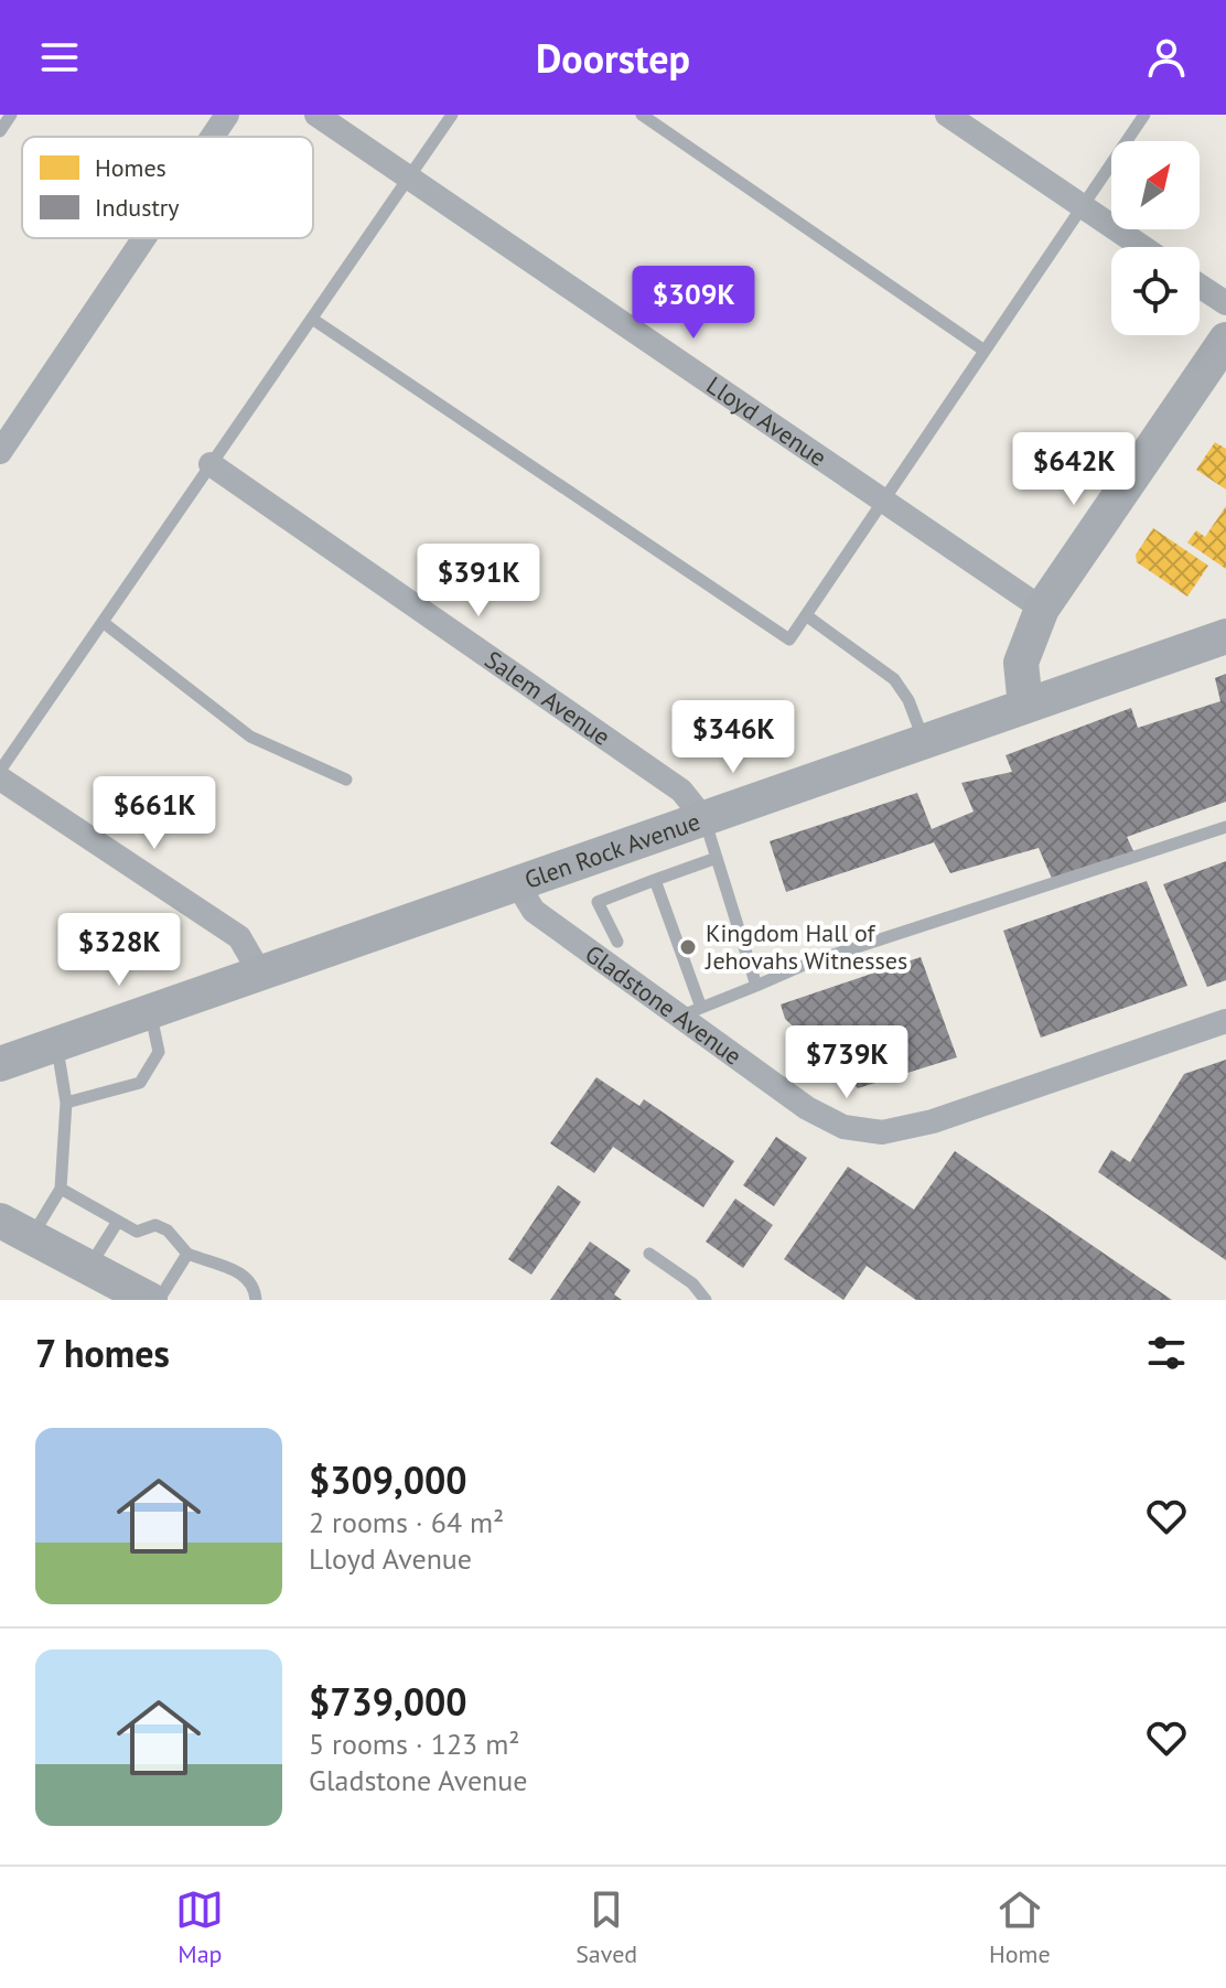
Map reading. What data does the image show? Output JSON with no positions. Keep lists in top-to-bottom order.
{
  "streets": {
    "street": [
      "Lloyd Avenue",
      "Salem Avenue",
      "Glen Rock Avenue",
      "Gladstone Avenue"
    ]
  },
  "crossings": [
    ["Salem Avenue", "Glen Rock Avenue"],
    ["Glen Rock Avenue", "Gladstone Avenue"]
  ],
  "places": ["Kingdom Hall of Jehovahs Witnesses"],
  "legend": ["Homes", "Industry"],
  "north": "top right",
  "page": {
    "header": "Doorstep",
    "price": [
      "$309K",
      "$642K",
      "$391K",
      "$346K",
      "$661K",
      "$328K",
      "$739K"
    ],
    "heading": "7 homes",
    "list": [
      {
        "name": "$309,000",
        "note": "2 rooms · 64 m² · Lloyd Avenue"
      },
      {
        "name": "$739,000",
        "note": "5 rooms · 123 m² · Gladstone Avenue"
      }
    ],
    "tabs": ["Map", "Saved", "Home"]
  }
}
